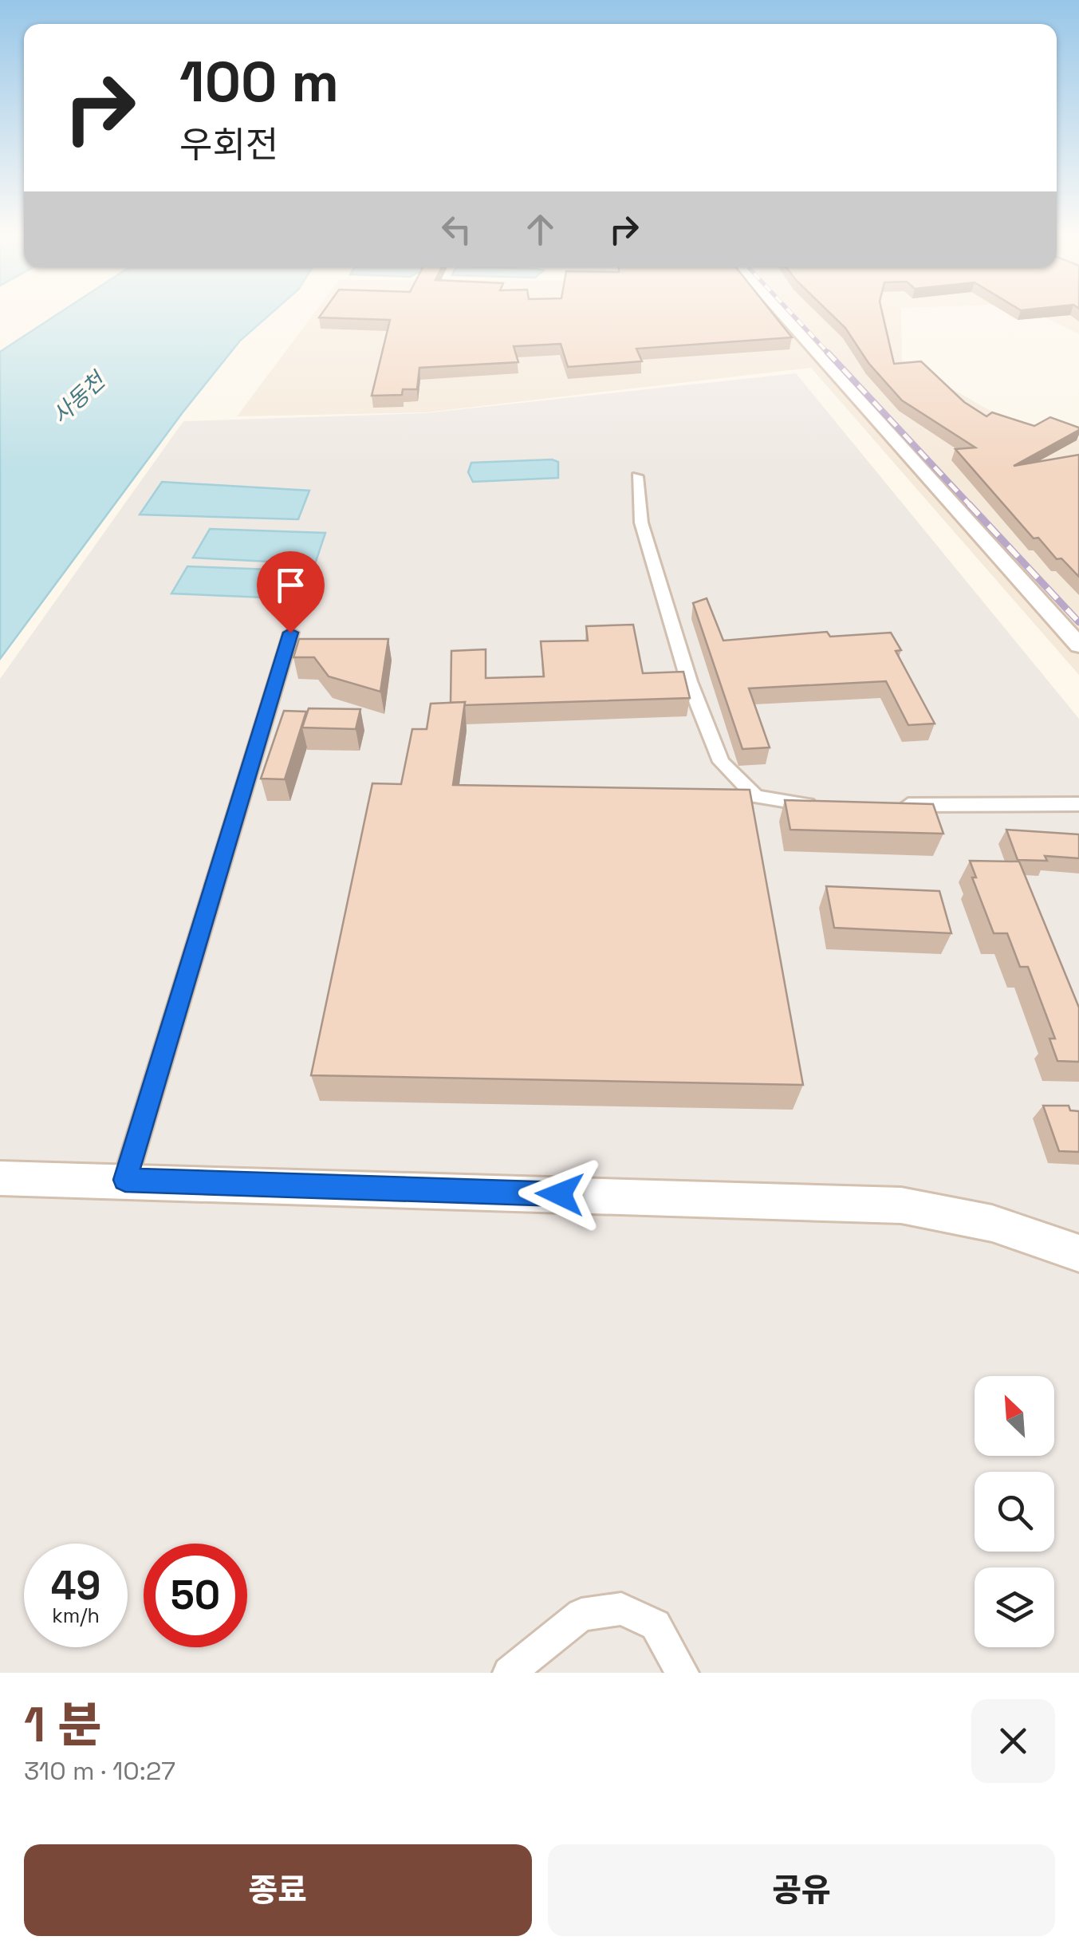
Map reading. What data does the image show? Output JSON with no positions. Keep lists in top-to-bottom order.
{
  "water": ["사동천"],
  "north": "top left",
  "page": {
    "turn": ["100 m", "우회전"],
    "speed": "49 km/h",
    "limit": "50",
    "heading": ["1 분", "310 m · 10:27"],
    "buttons": ["종료", "공유"]
  }
}
